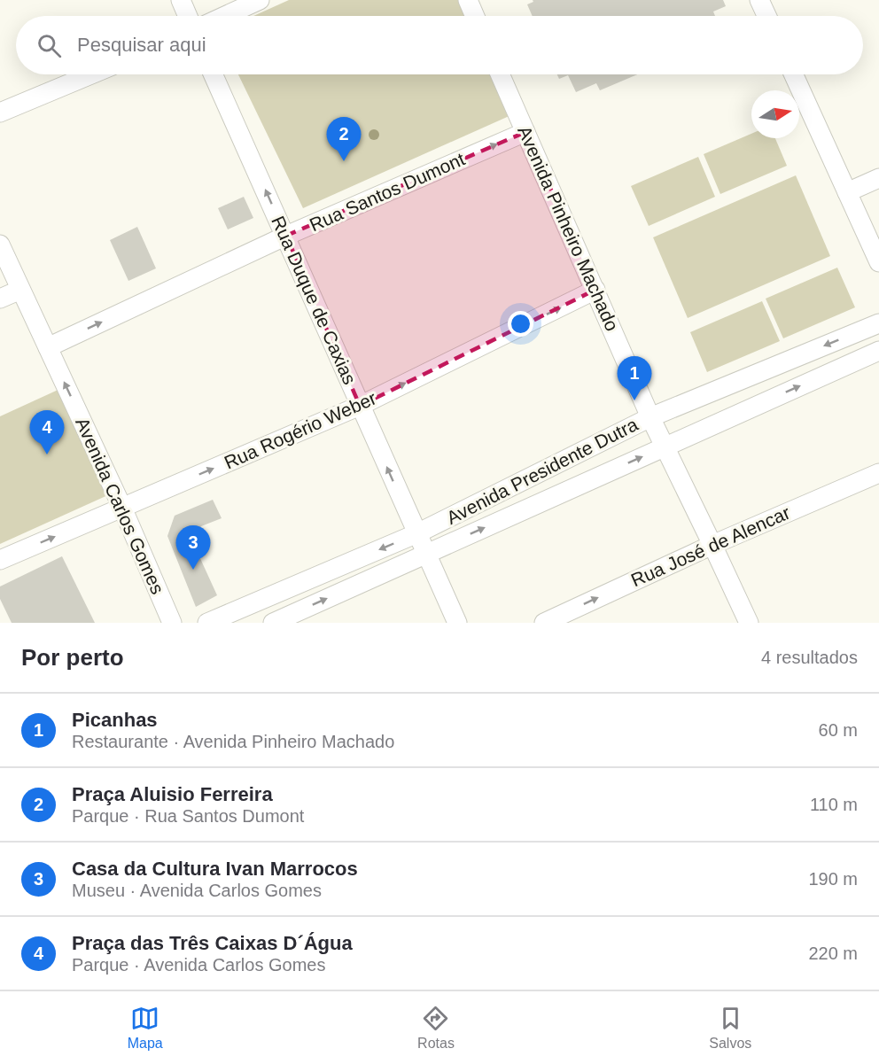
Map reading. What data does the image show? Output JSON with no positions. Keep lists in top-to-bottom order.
{
  "streets": {
    "street": [
      "Rua Santos Dumont",
      "Avenida Pinheiro Machado",
      "Rua Duque de Caxias",
      "Rua Rogério Weber",
      "Avenida Presidente Dutra",
      "Avenida Carlos Gomes",
      "Rua José de Alencar"
    ]
  },
  "crossings": [
    ["Rua Santos Dumont", "Avenida Pinheiro Machado"],
    ["Rua Santos Dumont", "Rua Duque de Caxias"],
    ["Rua Santos Dumont", "Avenida Carlos Gomes"],
    ["Avenida Pinheiro Machado", "Rua Rogério Weber"],
    ["Avenida Pinheiro Machado", "Avenida Presidente Dutra"],
    ["Avenida Pinheiro Machado", "Rua José de Alencar"],
    ["Rua Duque de Caxias", "Rua Rogério Weber"],
    ["Rua Duque de Caxias", "Avenida Presidente Dutra"],
    ["Rua Rogério Weber", "Avenida Carlos Gomes"]
  ],
  "one_way": [
    "Rua Santos Dumont",
    "Rua Duque de Caxias",
    "Rua Rogério Weber",
    "Avenida Carlos Gomes",
    "Rua José de Alencar"
  ],
  "north": "right",
  "page": {
    "search": "Pesquisar aqui",
    "pins": [
      "2",
      "1",
      "4",
      "3"
    ],
    "heading": ["Por perto", "4 resultados"],
    "list": [
      {
        "mark": "1",
        "name": "Picanhas",
        "note": "Restaurante · Avenida Pinheiro Machado",
        "value": "60 m"
      },
      {
        "mark": "2",
        "name": "Praça Aluisio Ferreira",
        "note": "Parque · Rua Santos Dumont",
        "value": "110 m"
      },
      {
        "mark": "3",
        "name": "Casa da Cultura Ivan Marrocos",
        "note": "Museu · Avenida Carlos Gomes",
        "value": "190 m"
      },
      {
        "mark": "4",
        "name": "Praça das Três Caixas D´Água",
        "note": "Parque · Avenida Carlos Gomes",
        "value": "220 m"
      }
    ],
    "nav": ["Mapa", "Rotas", "Salvos"]
  }
}
